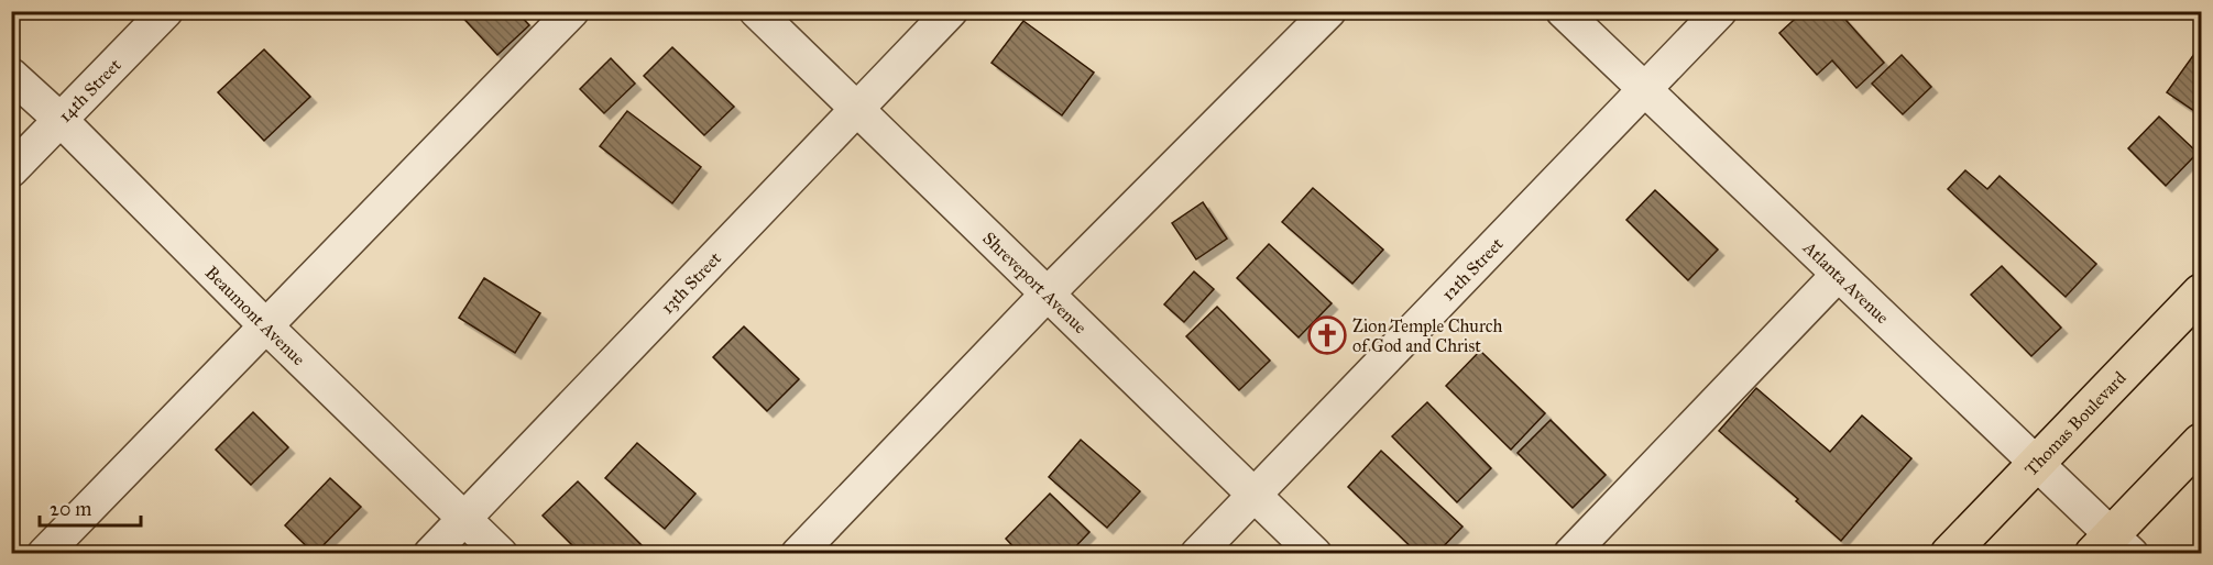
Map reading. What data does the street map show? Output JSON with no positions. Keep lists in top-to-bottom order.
{
  "streets": {
    "main road": ["Thomas Boulevard"],
    "street": [
      "14th Street",
      "12th Street",
      "13th Street",
      "Shreveport Avenue",
      "Atlanta Avenue",
      "Beaumont Avenue"
    ]
  },
  "crossings": [
    ["14th Street", "Beaumont Avenue"],
    ["12th Street", "Shreveport Avenue"],
    ["12th Street", "Atlanta Avenue"],
    ["13th Street", "Shreveport Avenue"],
    ["13th Street", "Beaumont Avenue"],
    ["Atlanta Avenue", "Thomas Boulevard"]
  ],
  "places": {
    "church": ["Zion Temple Church of God and Christ"]
  },
  "scale_bar": "20 m"
}
